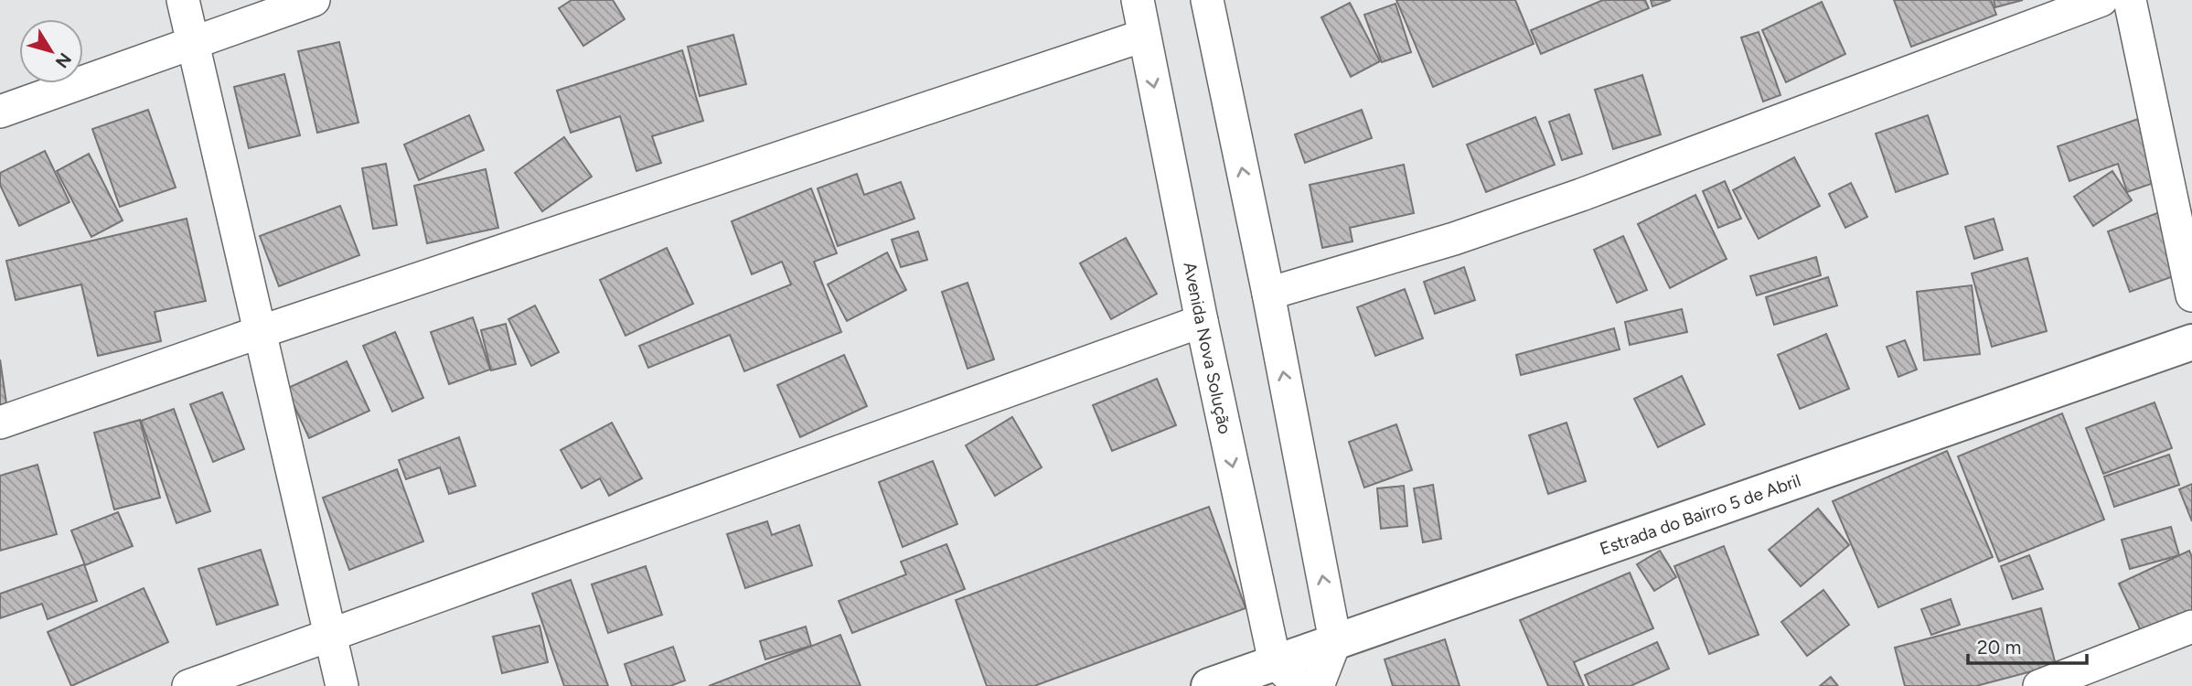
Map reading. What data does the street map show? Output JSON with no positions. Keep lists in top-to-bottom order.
{
  "streets": {
    "street": ["Avenida Nova Solução", "Estrada do Bairro 5 de Abril"]
  },
  "crossings": [
    ["Avenida Nova Solução", "Estrada do Bairro 5 de Abril"]
  ],
  "scale_bar": "20 m",
  "north": "bottom right"
}
